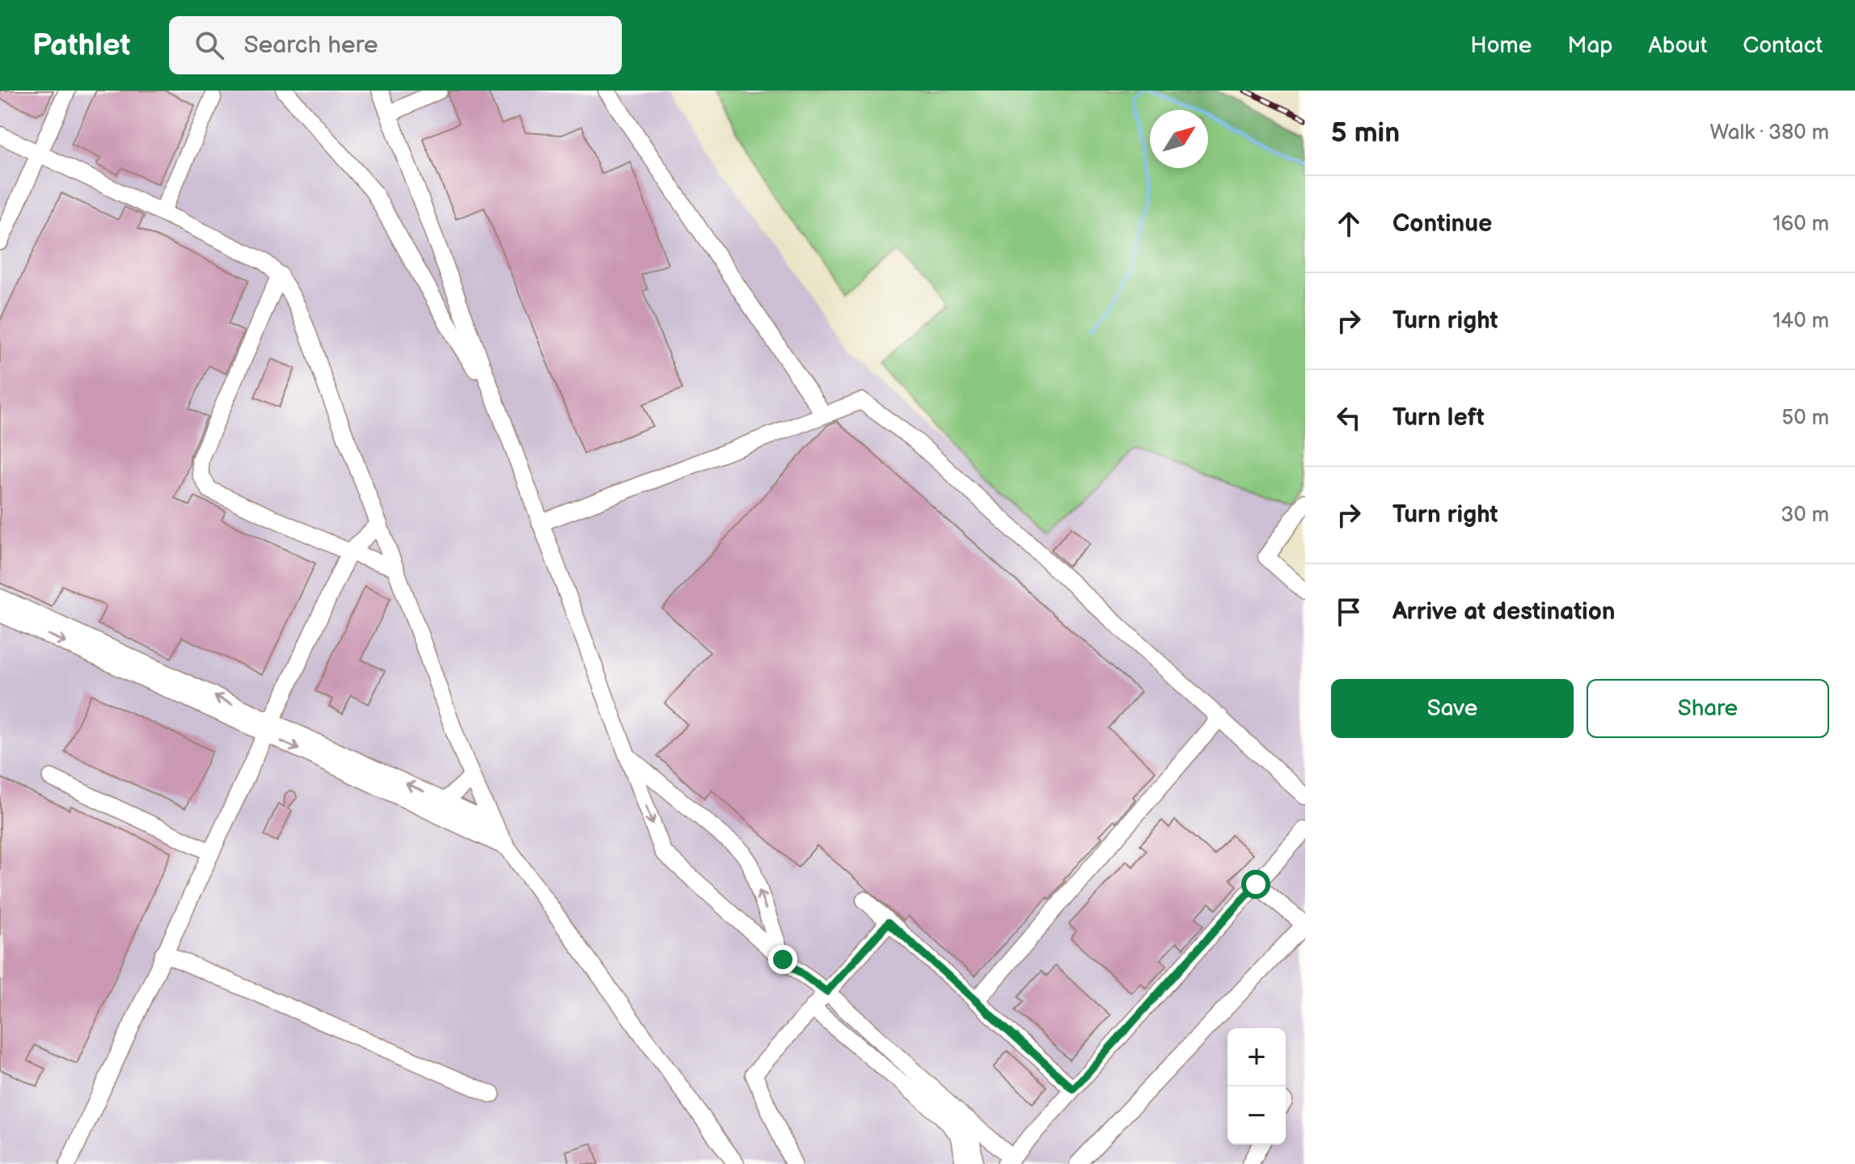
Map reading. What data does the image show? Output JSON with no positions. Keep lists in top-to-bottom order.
{
  "north": "top right",
  "page": {
    "header": "Pathlet",
    "search": "Search here",
    "nav": [
      "Home",
      "Map",
      "About",
      "Contact"
    ],
    "heading": ["5 min", "Walk · 380 m"],
    "list": [
      ["Continue", "160 m"],
      ["Turn right", "140 m"],
      ["Turn left", "50 m"],
      ["Turn right", "30 m"],
      "Arrive at destination"
    ],
    "buttons": ["Save", "Share"],
    "map_buttons": ["+", "−"]
  }
}
